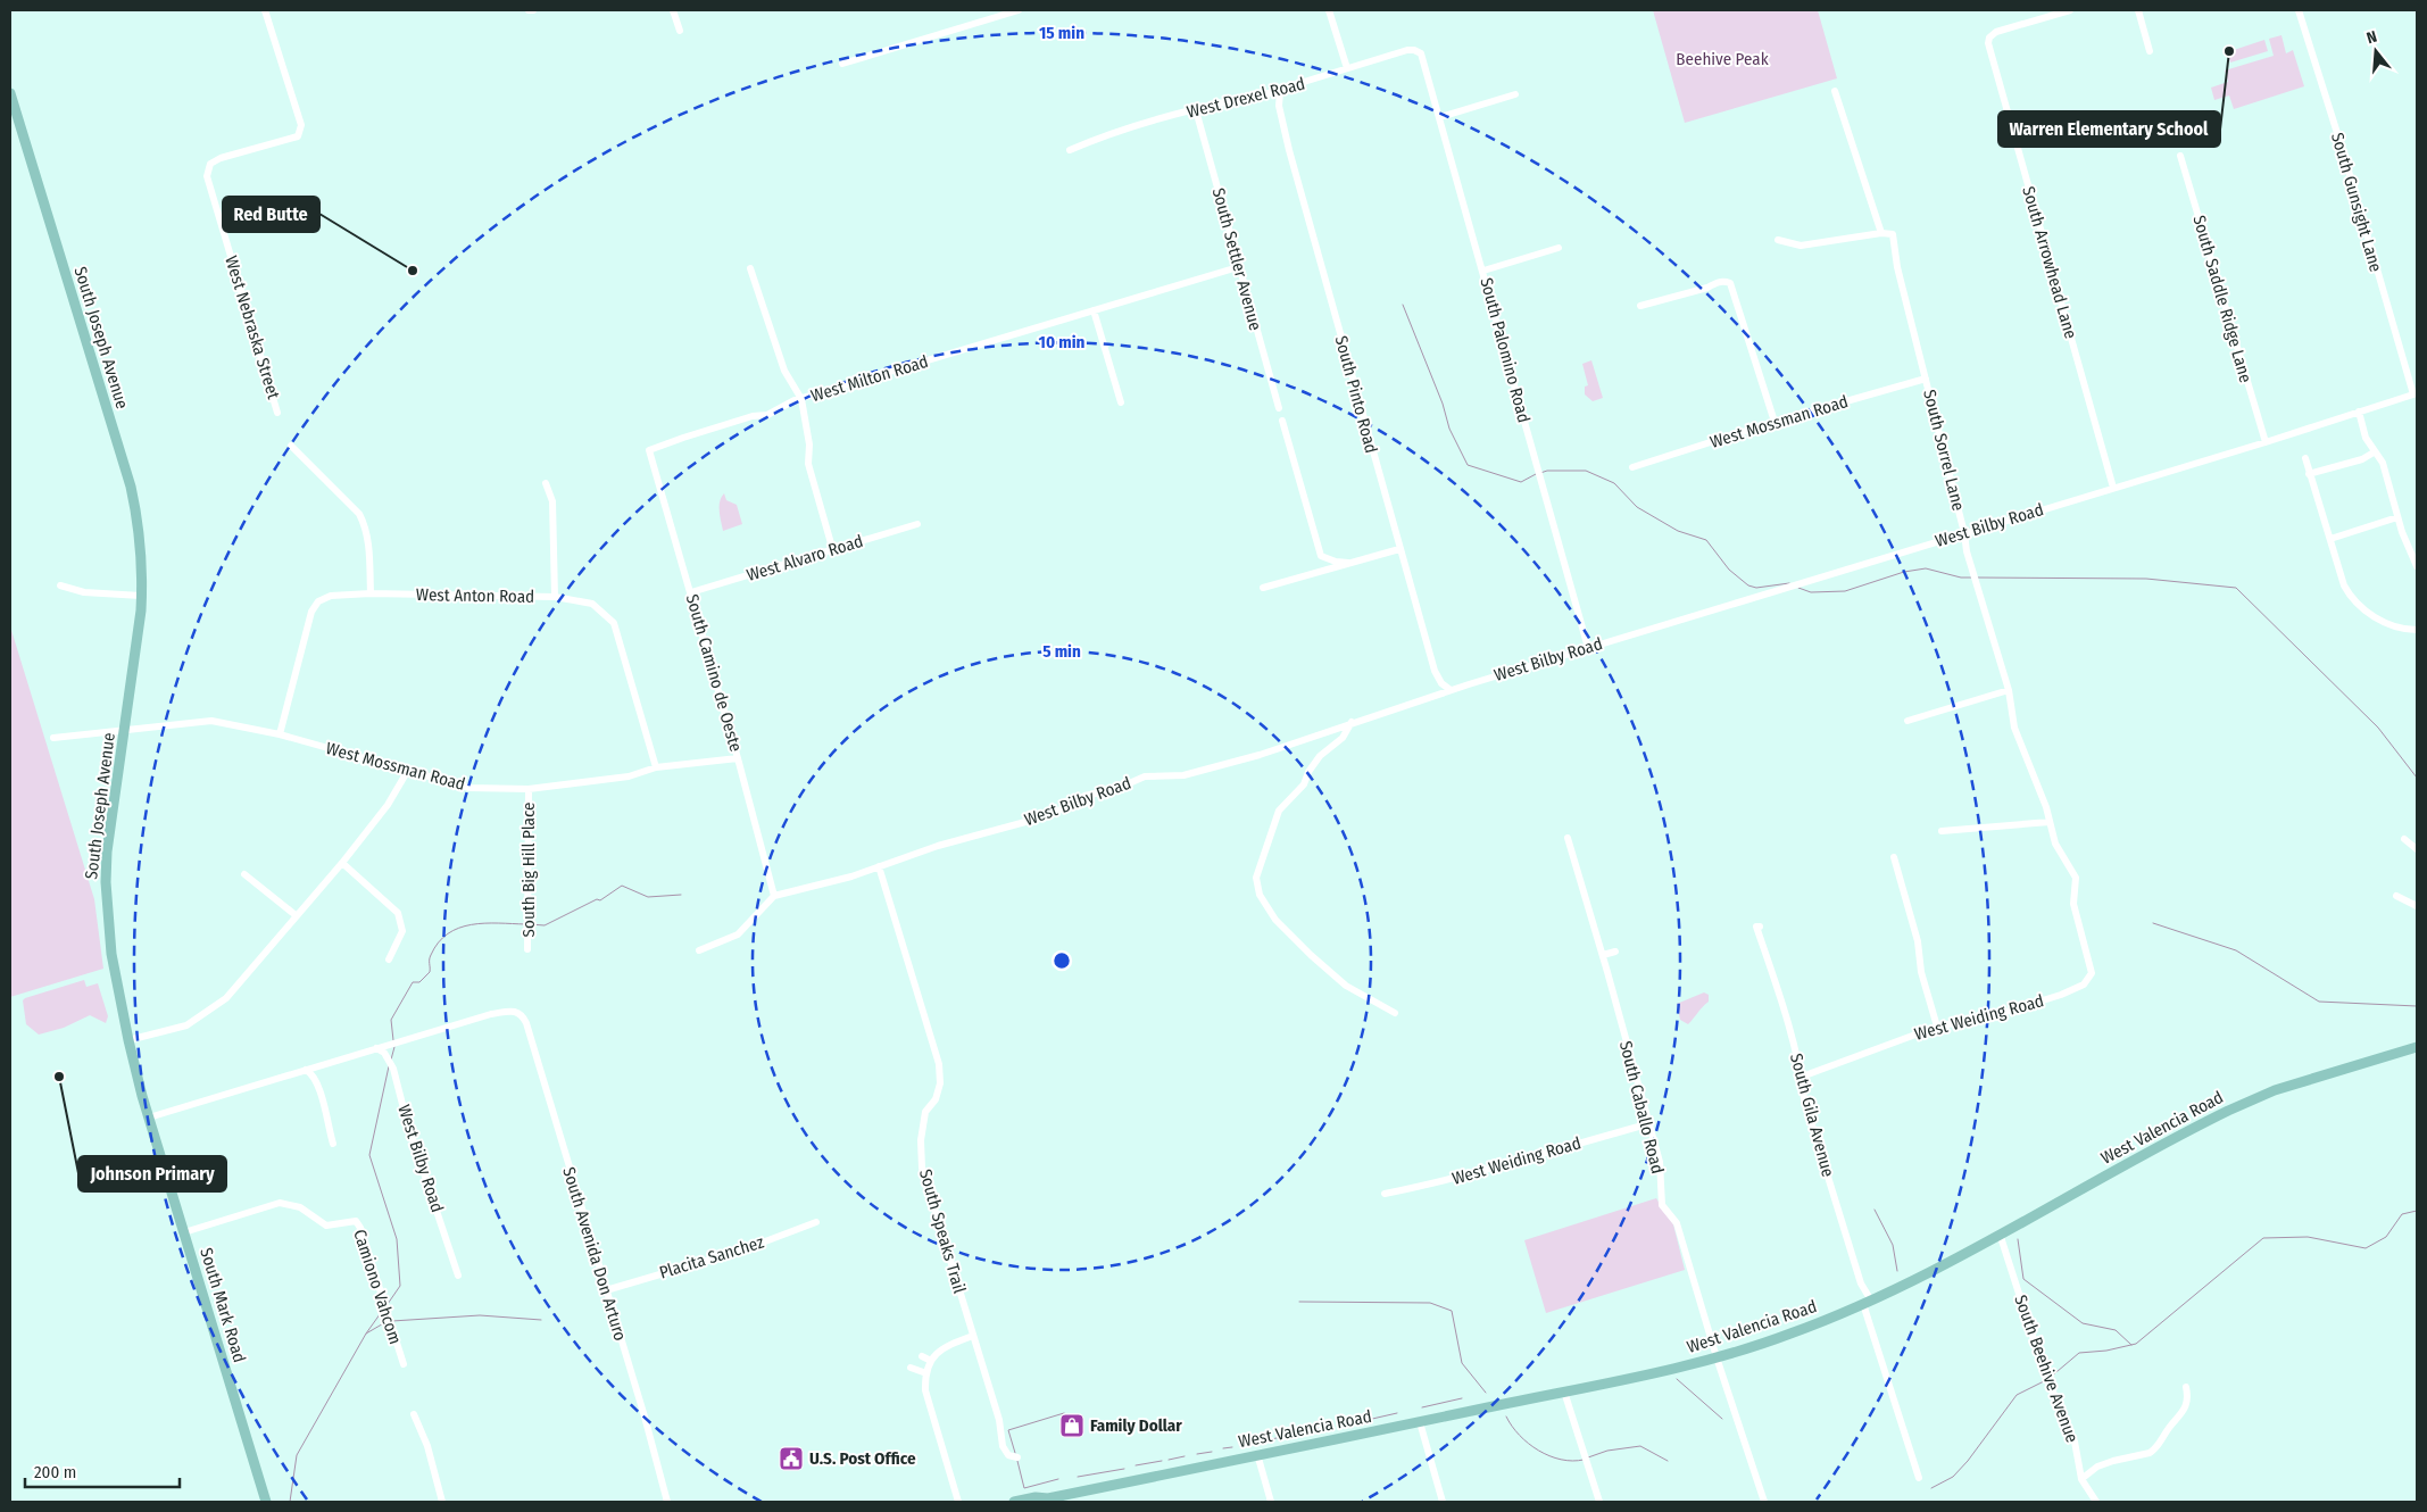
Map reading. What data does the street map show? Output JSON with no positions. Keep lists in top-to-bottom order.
{
  "streets": {
    "main road": ["South Joseph Avenue", "West Valencia Road", "South Mark Road"],
    "street": [
      "West Drexel Road",
      "South Gunsight Lane",
      "South Settler Avenue",
      "South Arrowhead Lane",
      "South Saddle Ridge Lane",
      "West Nebraska Street",
      "South Palomino Road",
      "West Milton Road",
      "South Pinto Road",
      "West Mossman Road",
      "South Sorrel Lane",
      "West Bilby Road",
      "West Alvaro Road",
      "West Anton Road",
      "South Camino de Oeste",
      "South Big Hill Place",
      "West Weiding Road",
      "South Caballo Road",
      "South Gila Avenue",
      "South Speaks Trail",
      "South Avenida Don Arturo",
      "Placita Sanchez",
      "Camiono Vahcom",
      "South Beehive Avenue"
    ]
  },
  "crossings": [
    ["West Drexel Road", "South Settler Avenue"],
    ["West Drexel Road", "South Palomino Road"],
    ["West Drexel Road", "South Pinto Road"],
    ["South Gunsight Lane", "West Bilby Road"],
    ["South Settler Avenue", "West Milton Road"],
    ["South Arrowhead Lane", "West Bilby Road"],
    ["South Saddle Ridge Lane", "West Bilby Road"],
    ["South Joseph Avenue", "West Mossman Road"],
    ["South Joseph Avenue", "South Mark Road"],
    ["South Palomino Road", "West Bilby Road"],
    ["West Milton Road", "South Camino de Oeste"],
    ["South Pinto Road", "West Bilby Road"],
    ["West Mossman Road", "South Sorrel Lane"],
    ["West Mossman Road", "West Anton Road"],
    ["West Mossman Road", "South Camino de Oeste"],
    ["West Mossman Road", "South Big Hill Place"],
    ["South Sorrel Lane", "West Bilby Road"],
    ["South Sorrel Lane", "West Weiding Road"],
    ["West Bilby Road", "South Camino de Oeste"],
    ["West Bilby Road", "South Speaks Trail"],
    ["West Bilby Road", "South Avenida Don Arturo"],
    ["West Alvaro Road", "South Camino de Oeste"],
    ["West Weiding Road", "South Caballo Road"],
    ["West Weiding Road", "South Gila Avenue"],
    ["South Caballo Road", "West Valencia Road"],
    ["South Gila Avenue", "West Valencia Road"],
    ["West Valencia Road", "South Beehive Avenue"],
    ["South Avenida Don Arturo", "Placita Sanchez"],
    ["Camiono Vahcom", "South Mark Road"]
  ],
  "parks": ["Beehive Peak"],
  "places": {
    "other": ["Warren Elementary School", "Red Butte", "Johnson Primary"],
    "shop": ["Family Dollar"],
    "public building": ["U.S. Post Office"]
  },
  "scale_bar": "200 m",
  "north": "top",
  "rings": ["15 min", "10 min", "5 min"]
}
